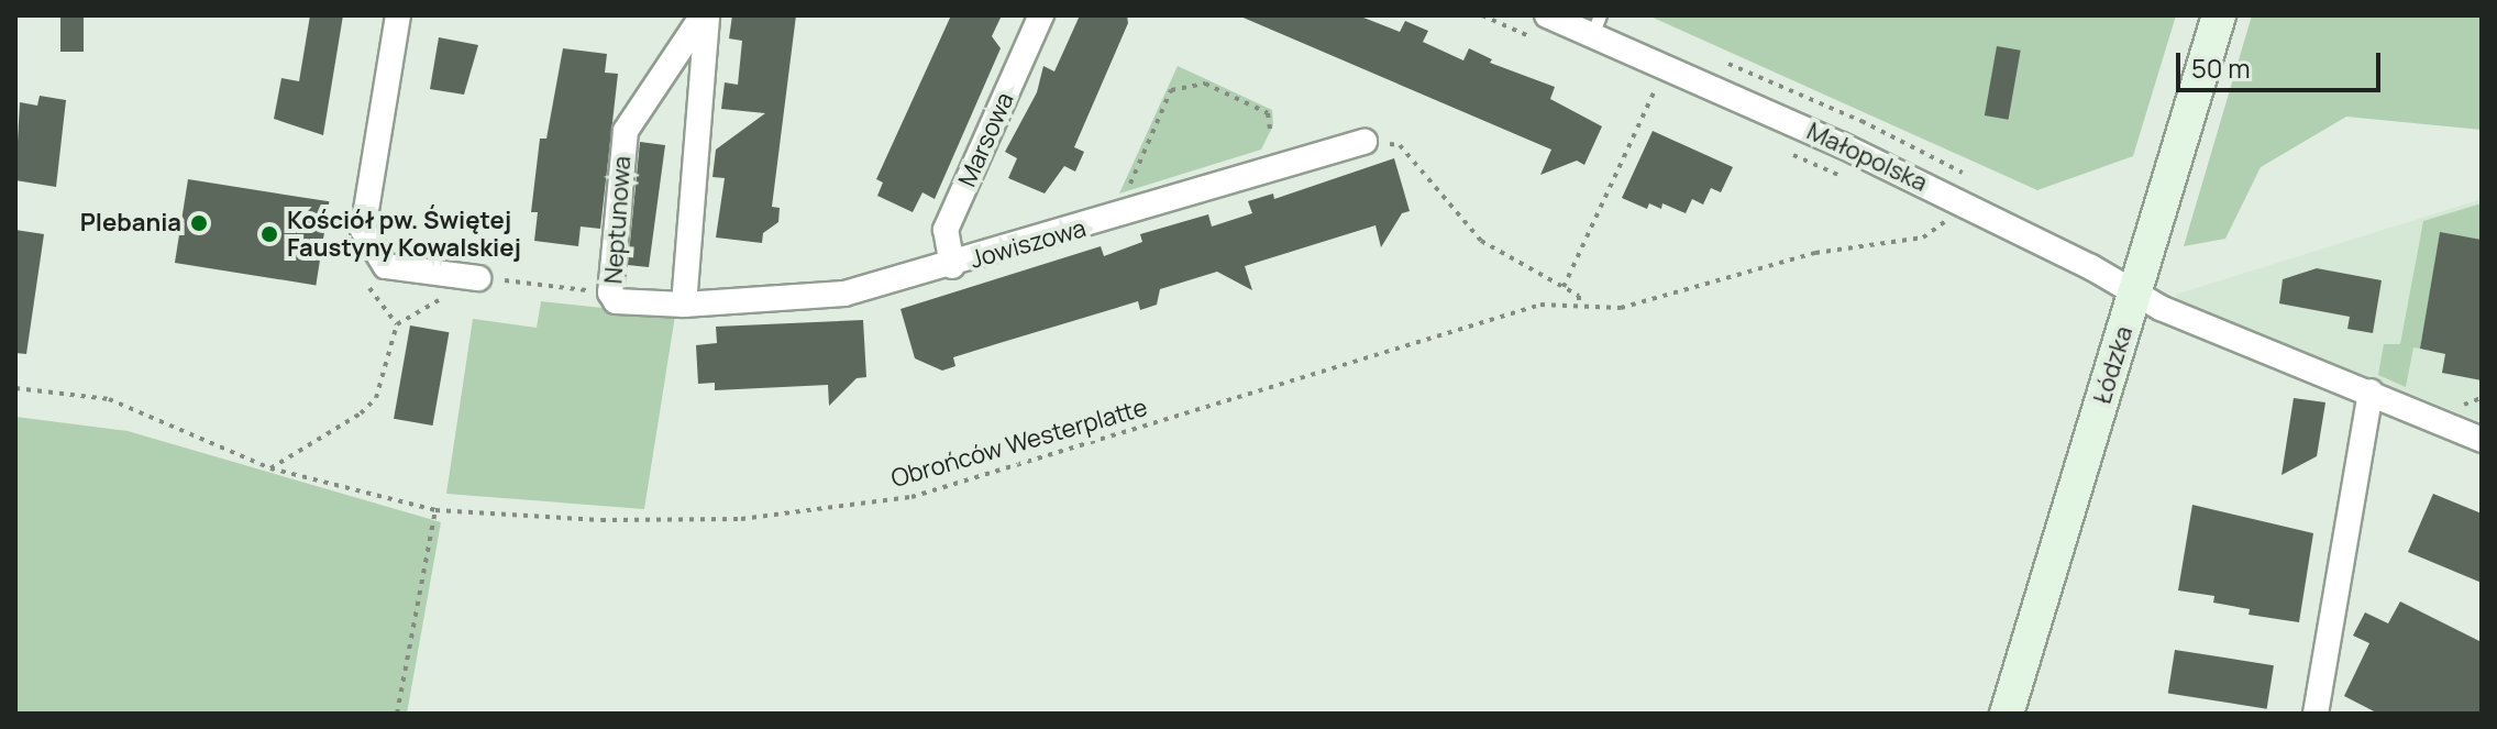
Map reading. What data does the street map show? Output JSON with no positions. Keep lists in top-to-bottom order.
{
  "streets": {
    "street": [
      "Marsowa",
      "Małopolska",
      "Neptunowa",
      "Jowiszowa",
      "Łódzka"
    ],
    "path": ["Obrońców Westerplatte"]
  },
  "crossings": [
    ["Marsowa", "Jowiszowa"],
    ["Małopolska", "Łódzka"],
    ["Małopolska", "Obrońców Westerplatte"],
    ["Neptunowa", "Jowiszowa"]
  ],
  "places": ["Plebania", "Kościół pw. Świętej Faustyny Kowalskiej"],
  "scale_bar": "50 m"
}
